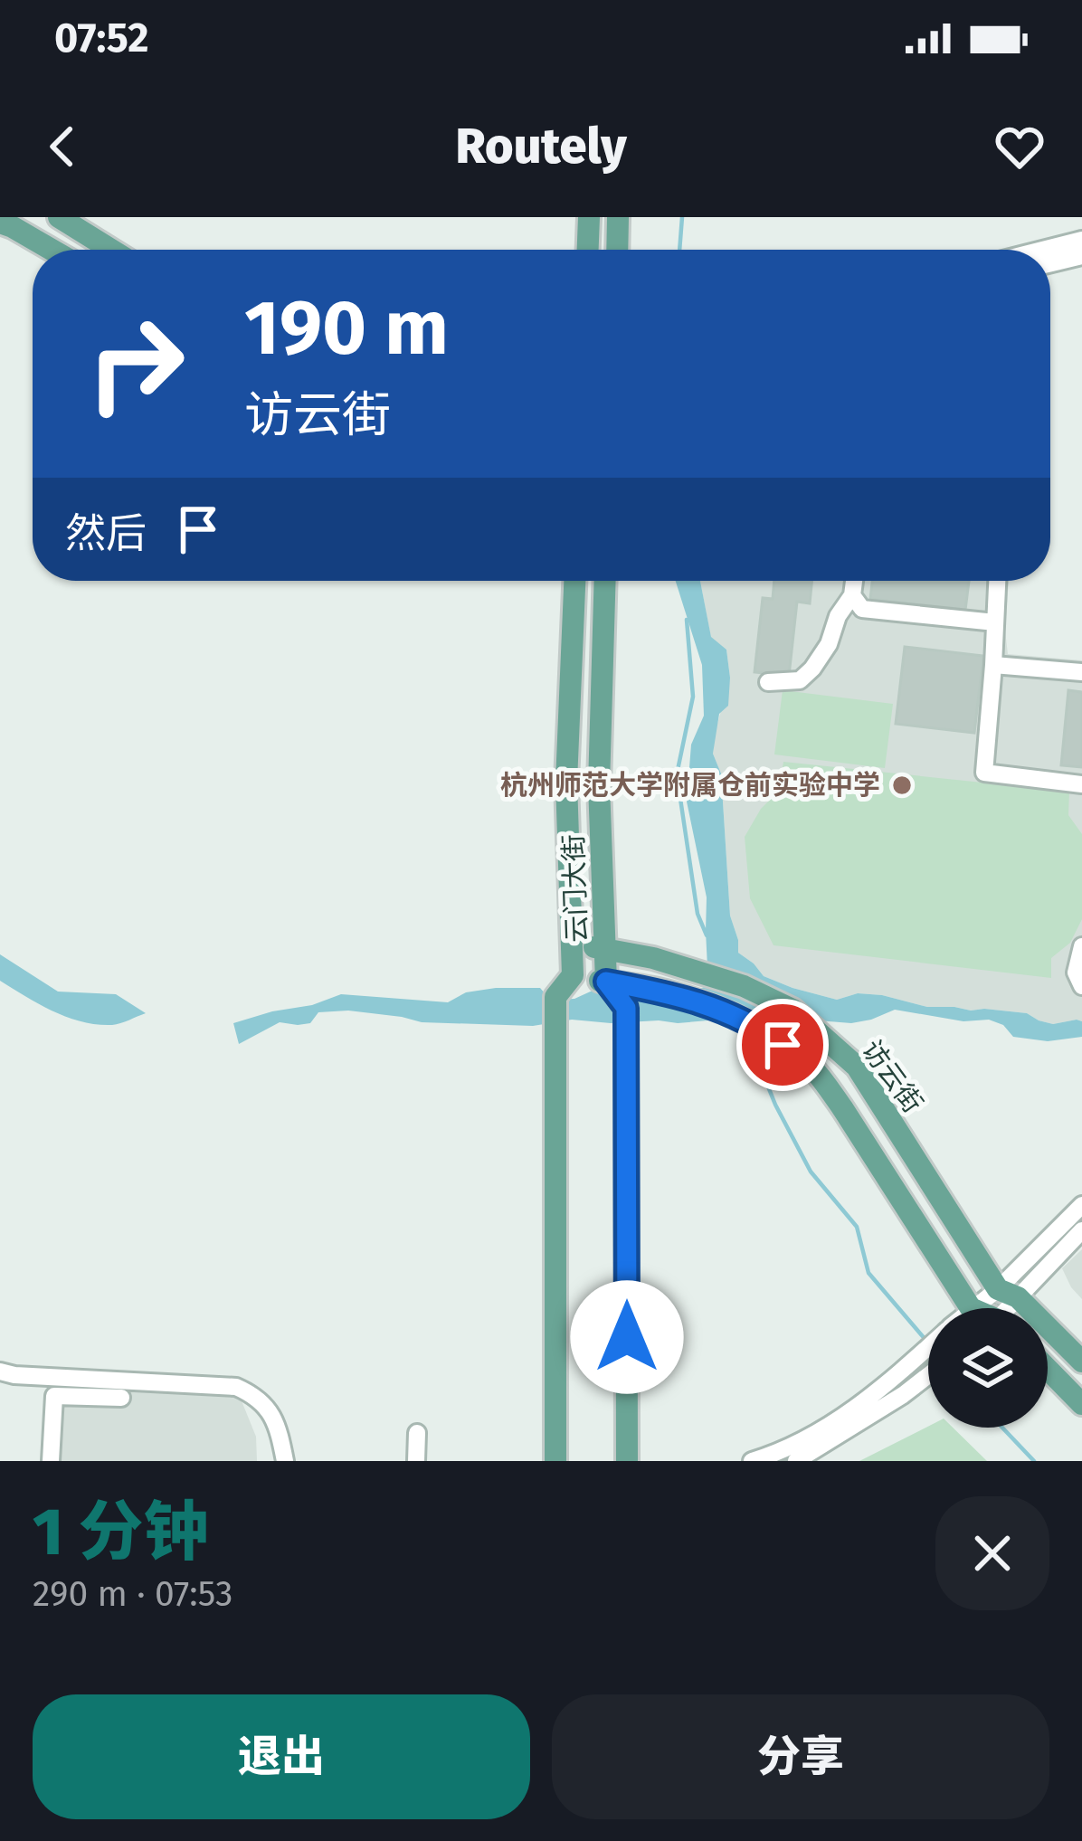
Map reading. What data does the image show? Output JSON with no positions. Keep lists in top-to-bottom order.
{
  "streets": {
    "main road": ["云门大街", "访云街"]
  },
  "crossings": [
    ["云门大街", "访云街"]
  ],
  "places": ["杭州师范大学附属仓前实验中学"],
  "page": {
    "status": "07:52",
    "header": "Routely",
    "turn": ["190 m", "访云街"],
    "then": "然后",
    "heading": ["1 分钟", "290 m · 07:53"],
    "buttons": ["退出", "分享"]
  }
}
